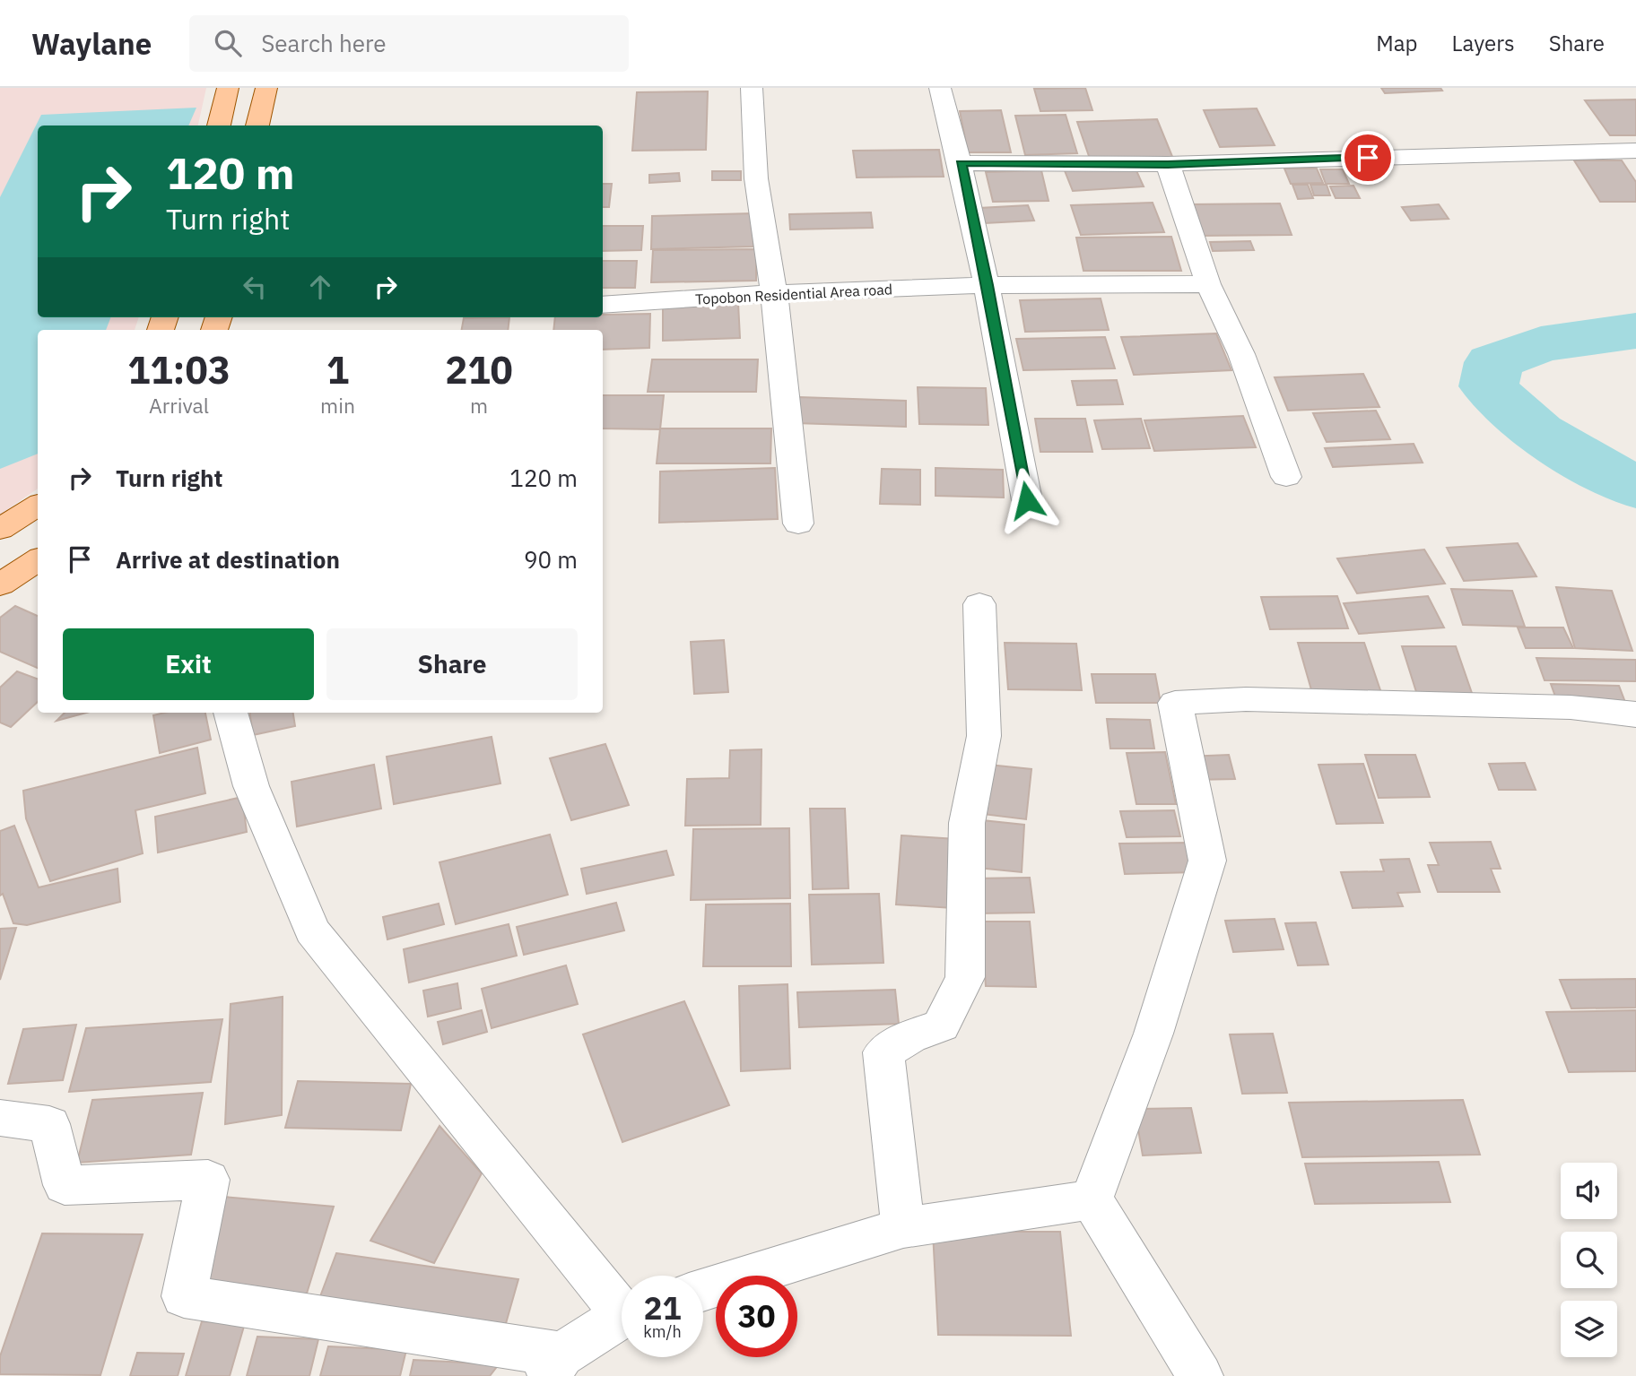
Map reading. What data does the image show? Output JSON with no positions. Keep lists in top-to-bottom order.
{
  "streets": {
    "street": ["Topobon Residential Area road"]
  },
  "page": {
    "header": "Waylane",
    "search": "Search here",
    "nav": ["Map", "Layers", "Share"],
    "turn": ["120 m", "Turn right"],
    "eta": [
      "11:03",
      "Arrival",
      "1",
      "min",
      "210",
      "m"
    ],
    "list": [
      {
        "name": "Turn right",
        "value": "120 m"
      },
      {
        "name": "Arrive at destination",
        "value": "90 m"
      }
    ],
    "buttons": ["Exit", "Share"],
    "speed": "21 km/h",
    "limit": "30"
  }
}
